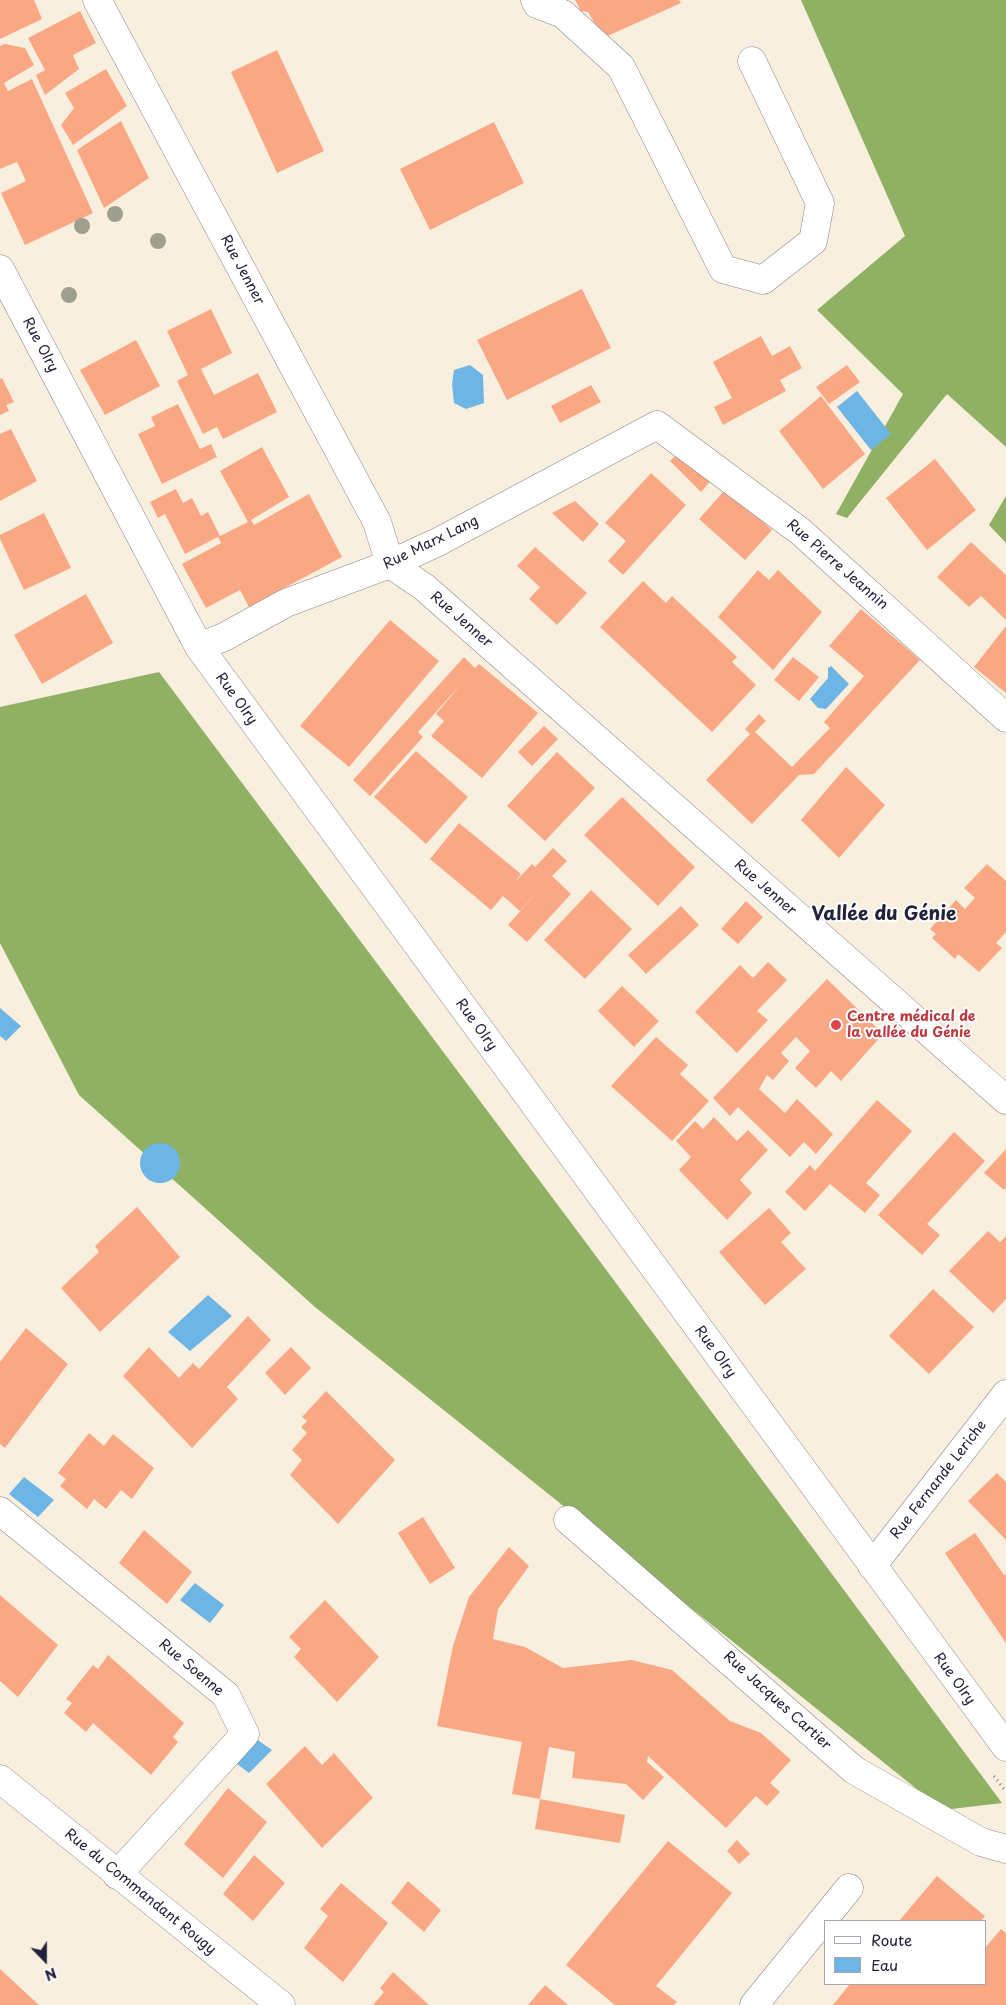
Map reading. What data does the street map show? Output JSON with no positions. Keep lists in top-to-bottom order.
{
  "streets": {
    "street": [
      "Rue Jenner",
      "Rue Olry",
      "Rue Marx Lang",
      "Rue Pierre Jeannin",
      "Rue Fernande Leriche",
      "Rue Soenne",
      "Rue Jacques Cartier",
      "Rue du Commandant Rougy"
    ]
  },
  "crossings": [
    ["Rue Jenner", "Rue Marx Lang"],
    ["Rue Olry", "Rue Marx Lang"],
    ["Rue Olry", "Rue Fernande Leriche"],
    ["Rue Marx Lang", "Rue Pierre Jeannin"],
    ["Rue Soenne", "Rue du Commandant Rougy"]
  ],
  "districts": ["Vallée du Génie"],
  "places": ["Centre médical de la vallée du Génie"],
  "legend": ["Route", "Eau"],
  "north": "bottom"
}
